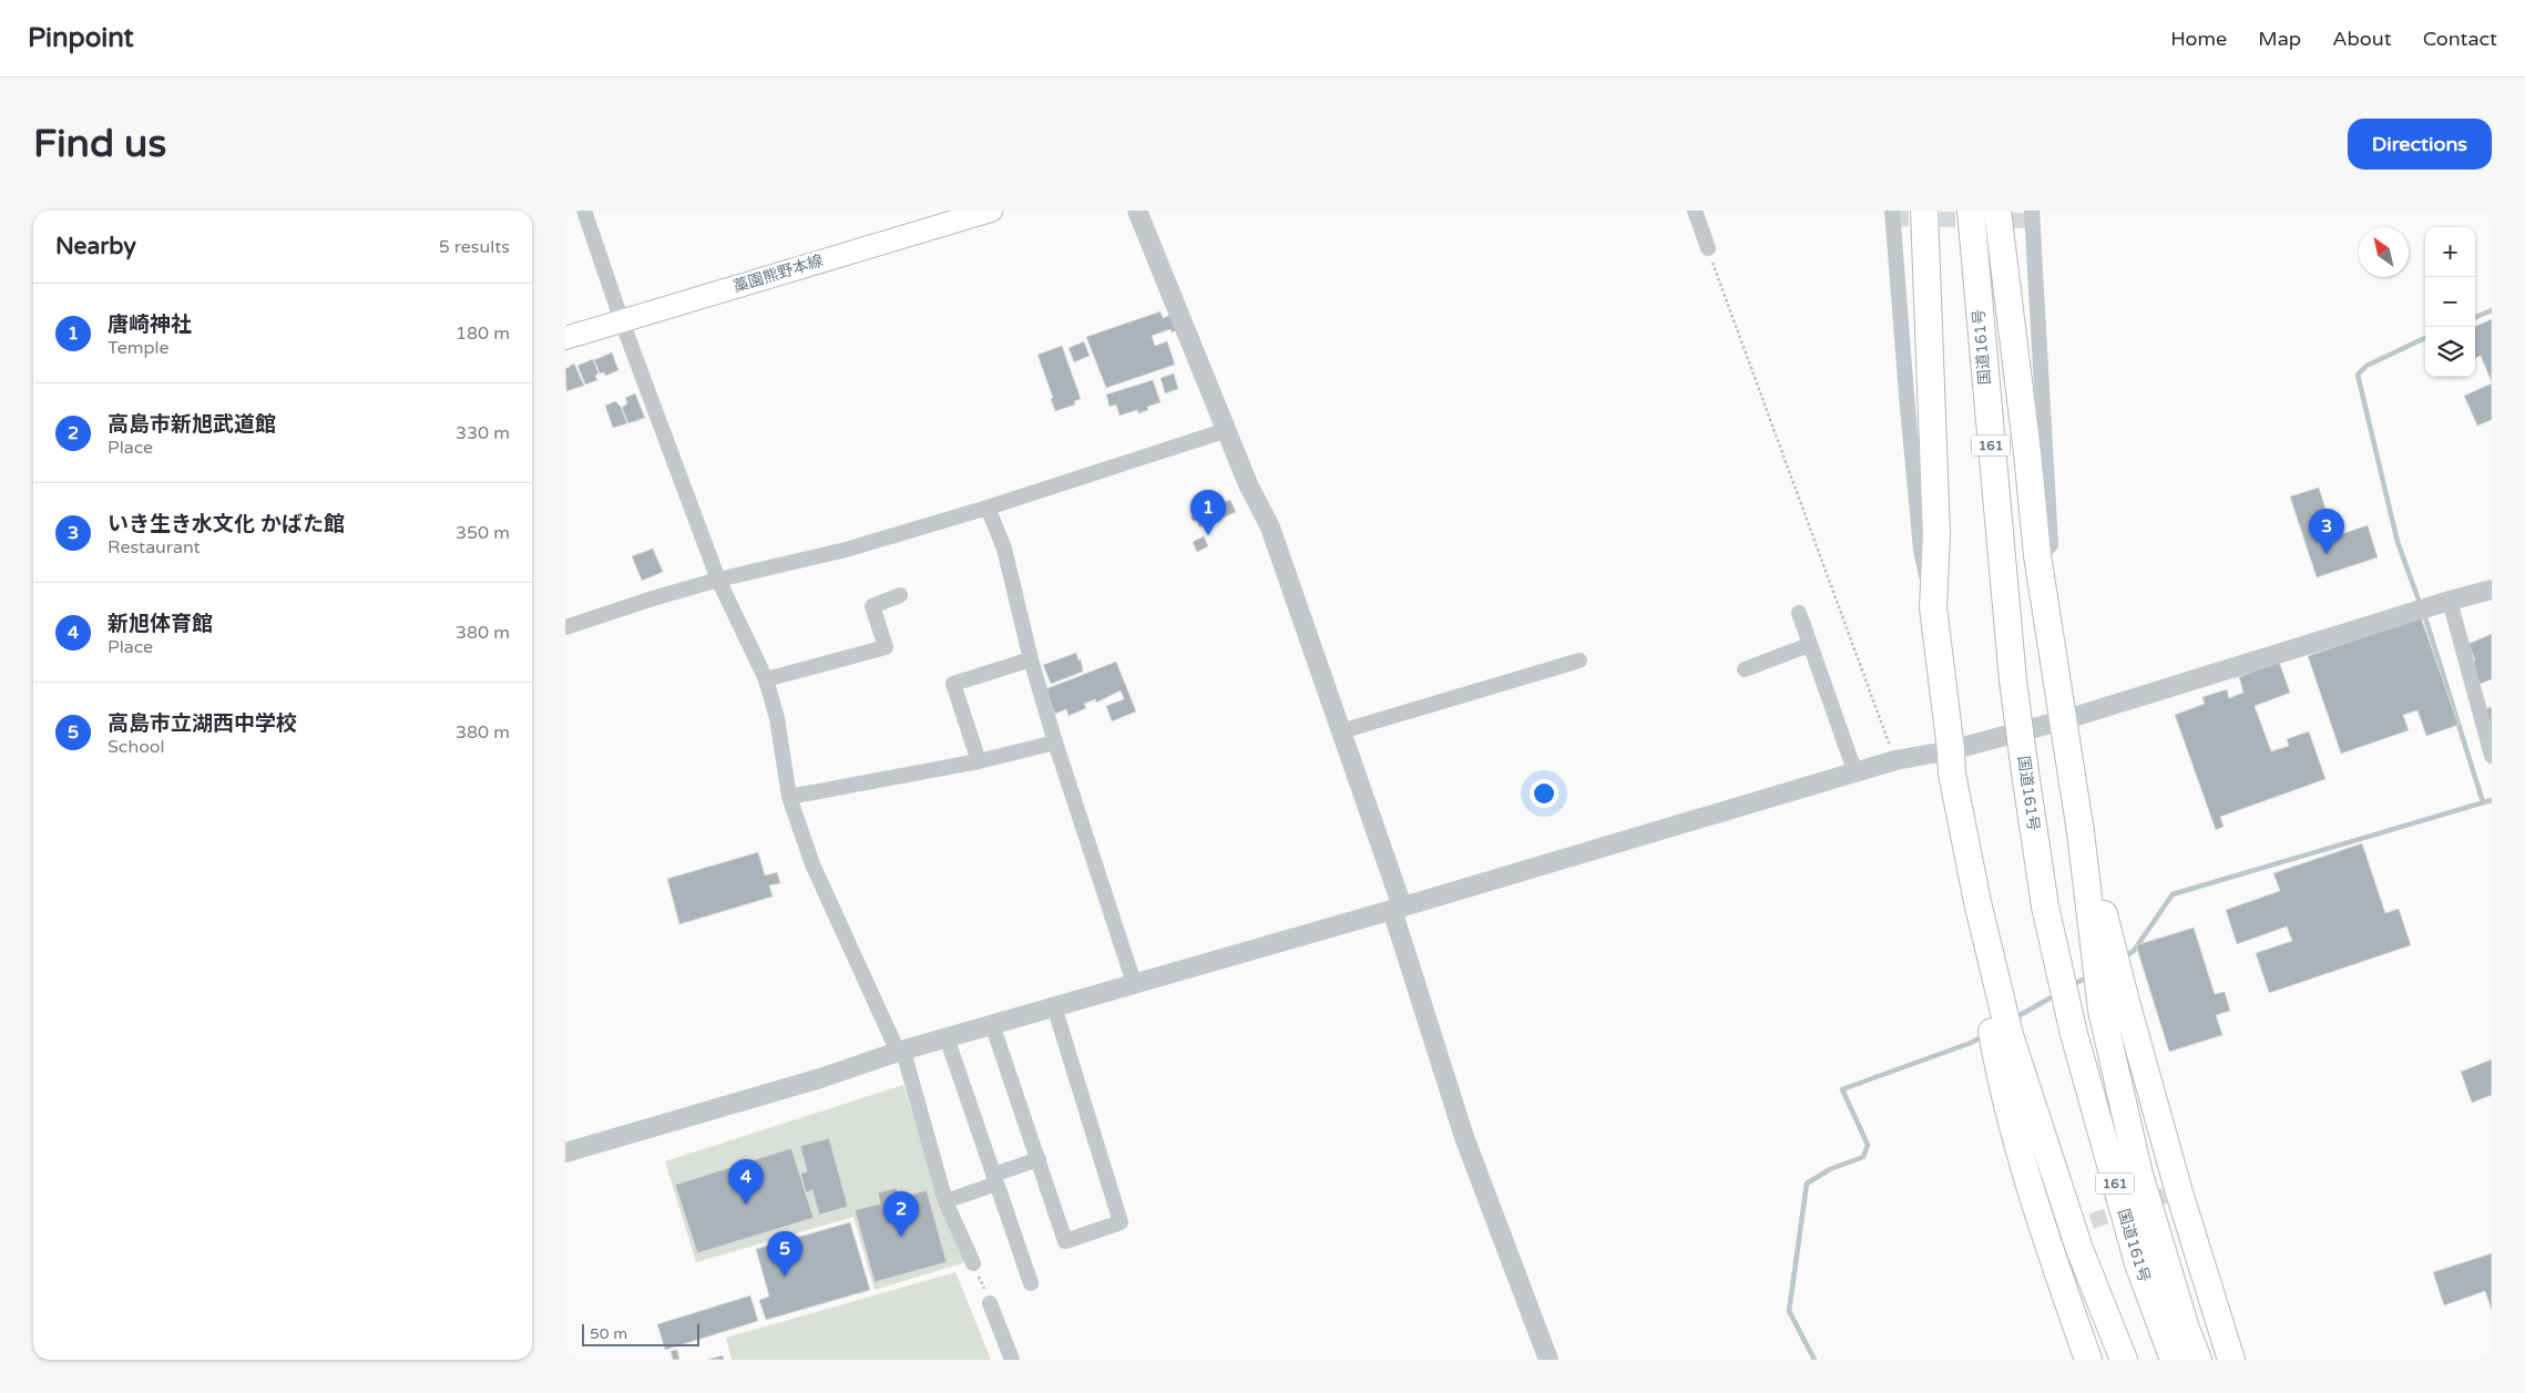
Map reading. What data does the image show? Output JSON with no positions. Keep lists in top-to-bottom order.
{
  "streets": {
    "highway": ["国道161号", "161"],
    "main road": ["藁園熊野本線"]
  },
  "scale_bar": "50 m",
  "north": "top left",
  "page": {
    "header": "Pinpoint",
    "nav": [
      "Home",
      "Map",
      "About",
      "Contact"
    ],
    "buttons": "Directions",
    "title": "Find us",
    "heading": ["Nearby", "5 results"],
    "map_buttons": ["+", "−"],
    "list": [
      {
        "mark": "1",
        "name": "唐崎神社",
        "note": "Temple",
        "value": "180 m"
      },
      {
        "mark": "2",
        "name": "高島市新旭武道館",
        "note": "Place",
        "value": "330 m"
      },
      {
        "mark": "3",
        "name": "いき生き水文化 かばた館",
        "note": "Restaurant",
        "value": "350 m"
      },
      {
        "mark": "4",
        "name": "新旭体育館",
        "note": "Place",
        "value": "380 m"
      },
      {
        "mark": "5",
        "name": "高島市立湖西中学校",
        "note": "School",
        "value": "380 m"
      }
    ],
    "pins": [
      "1",
      "3",
      "4",
      "2",
      "5"
    ],
    "scale": "50 m"
  }
}
